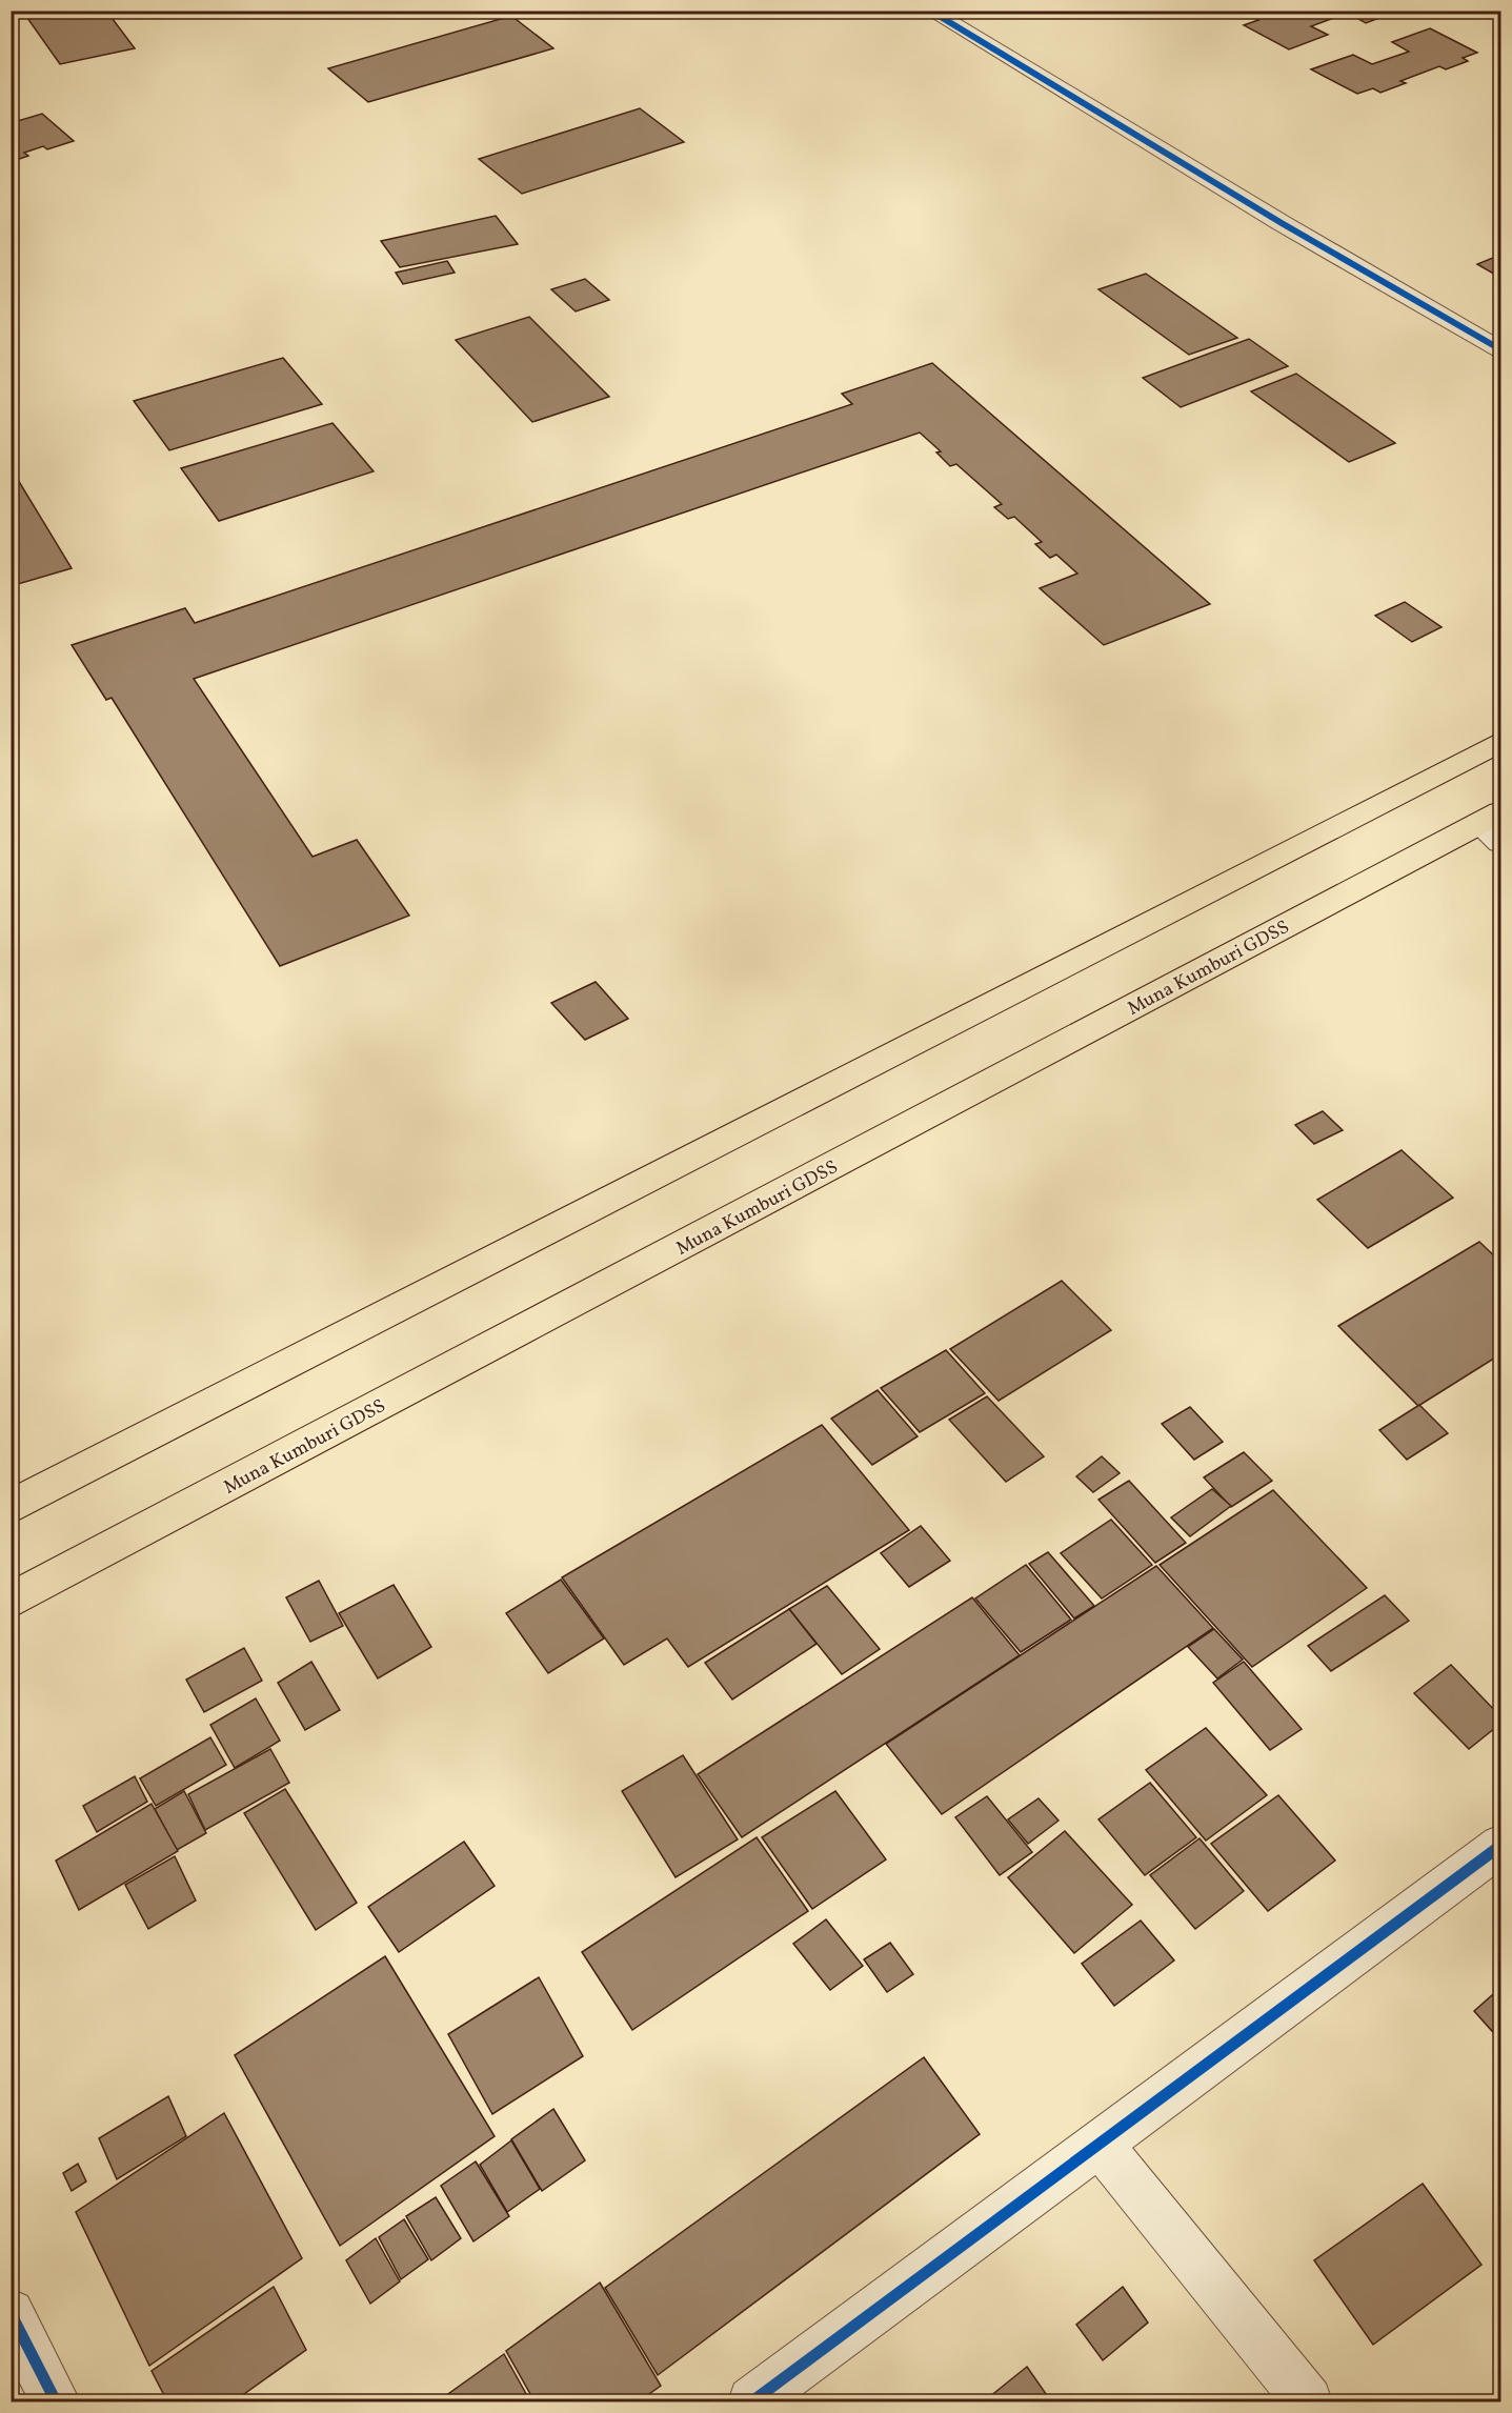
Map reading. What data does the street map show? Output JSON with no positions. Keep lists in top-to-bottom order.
{
  "streets": {
    "highway": ["Muna Kumburi GDSS"]
  }
}
